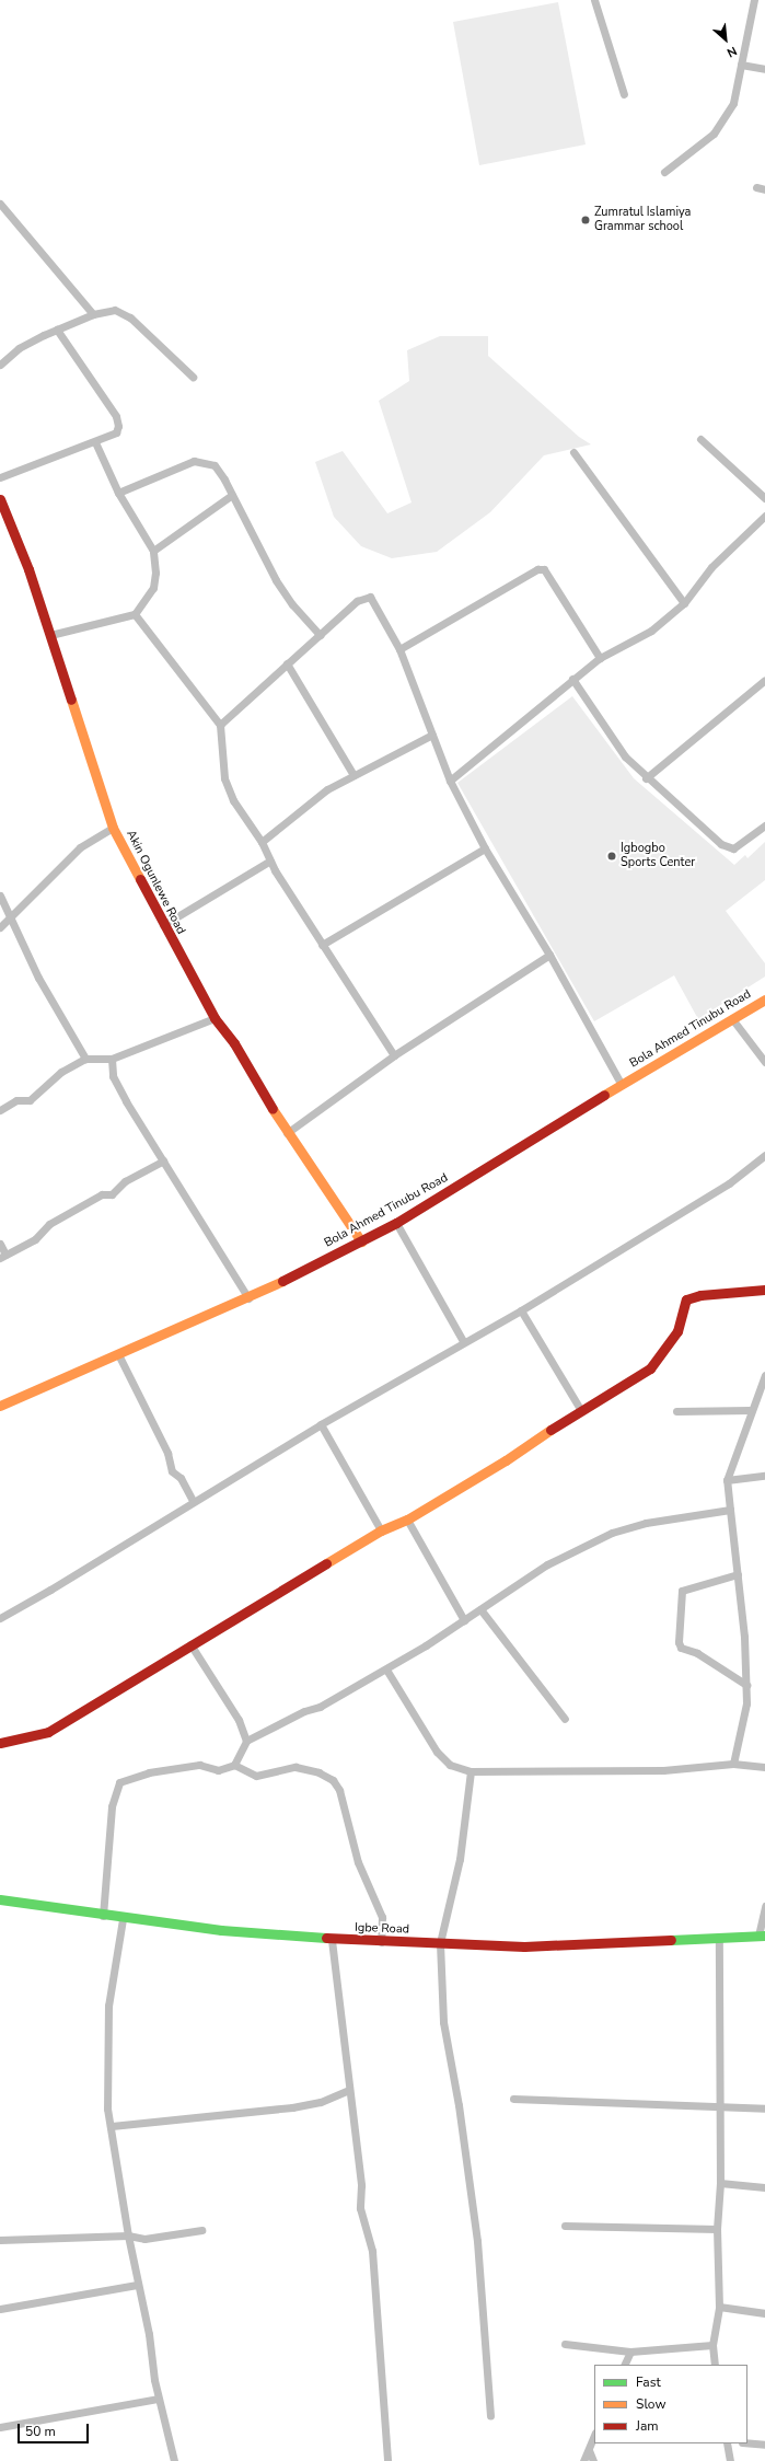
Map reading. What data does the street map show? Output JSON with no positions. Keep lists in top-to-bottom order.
{
  "streets": {
    "street": ["Akin Ogunlewe Road", "Bola Ahmed Tinubu Road", "Igbe Road"]
  },
  "crossings": [
    ["Akin Ogunlewe Road", "Bola Ahmed Tinubu Road"]
  ],
  "places": ["Zumratul Islamiya Grammar school", "Igbogbo Sports Center"],
  "legend": ["Fast", "Slow", "Jam"],
  "scale_bar": "50 m",
  "north": "bottom right"
}
